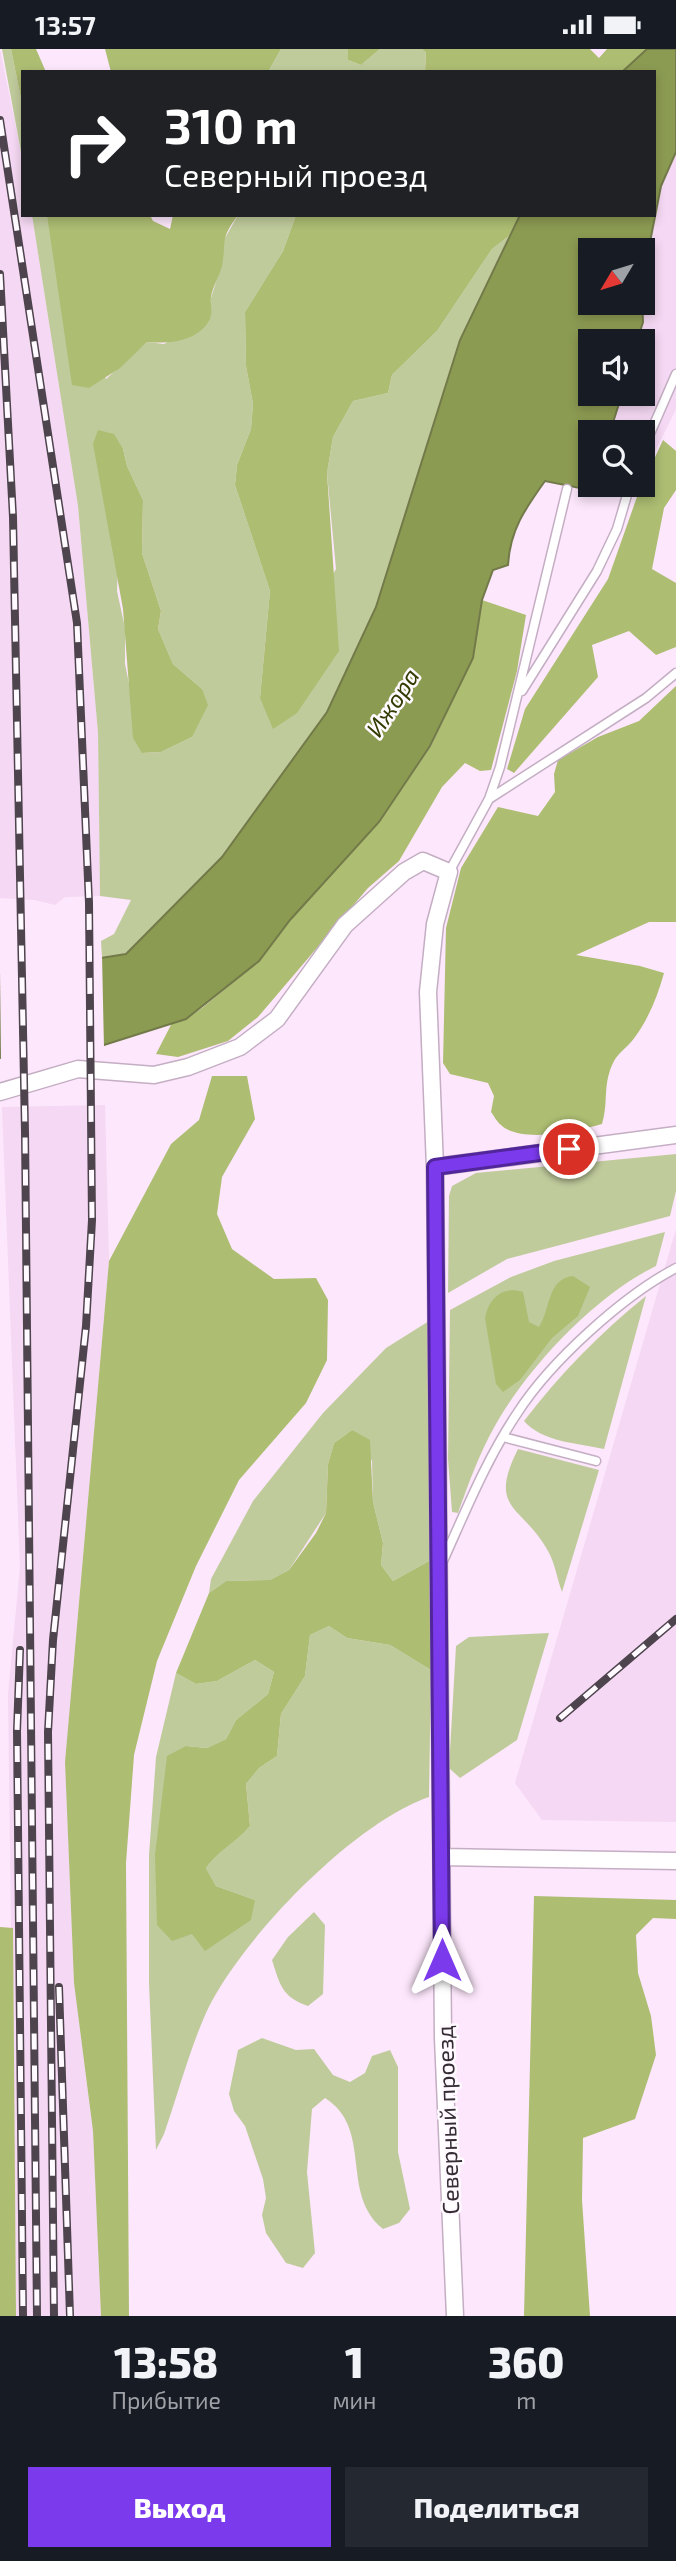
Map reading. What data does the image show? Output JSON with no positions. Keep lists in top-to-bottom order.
{
  "streets": {
    "street": ["Северный проезд"]
  },
  "water": ["Ижора"],
  "north": "bottom left",
  "page": {
    "status": "13:57",
    "turn": ["310 m", "Северный проезд"],
    "eta": [
      "13:58",
      "Прибытие",
      "1",
      "мин",
      "360",
      "m"
    ],
    "buttons": ["Выход", "Поделиться"]
  }
}
